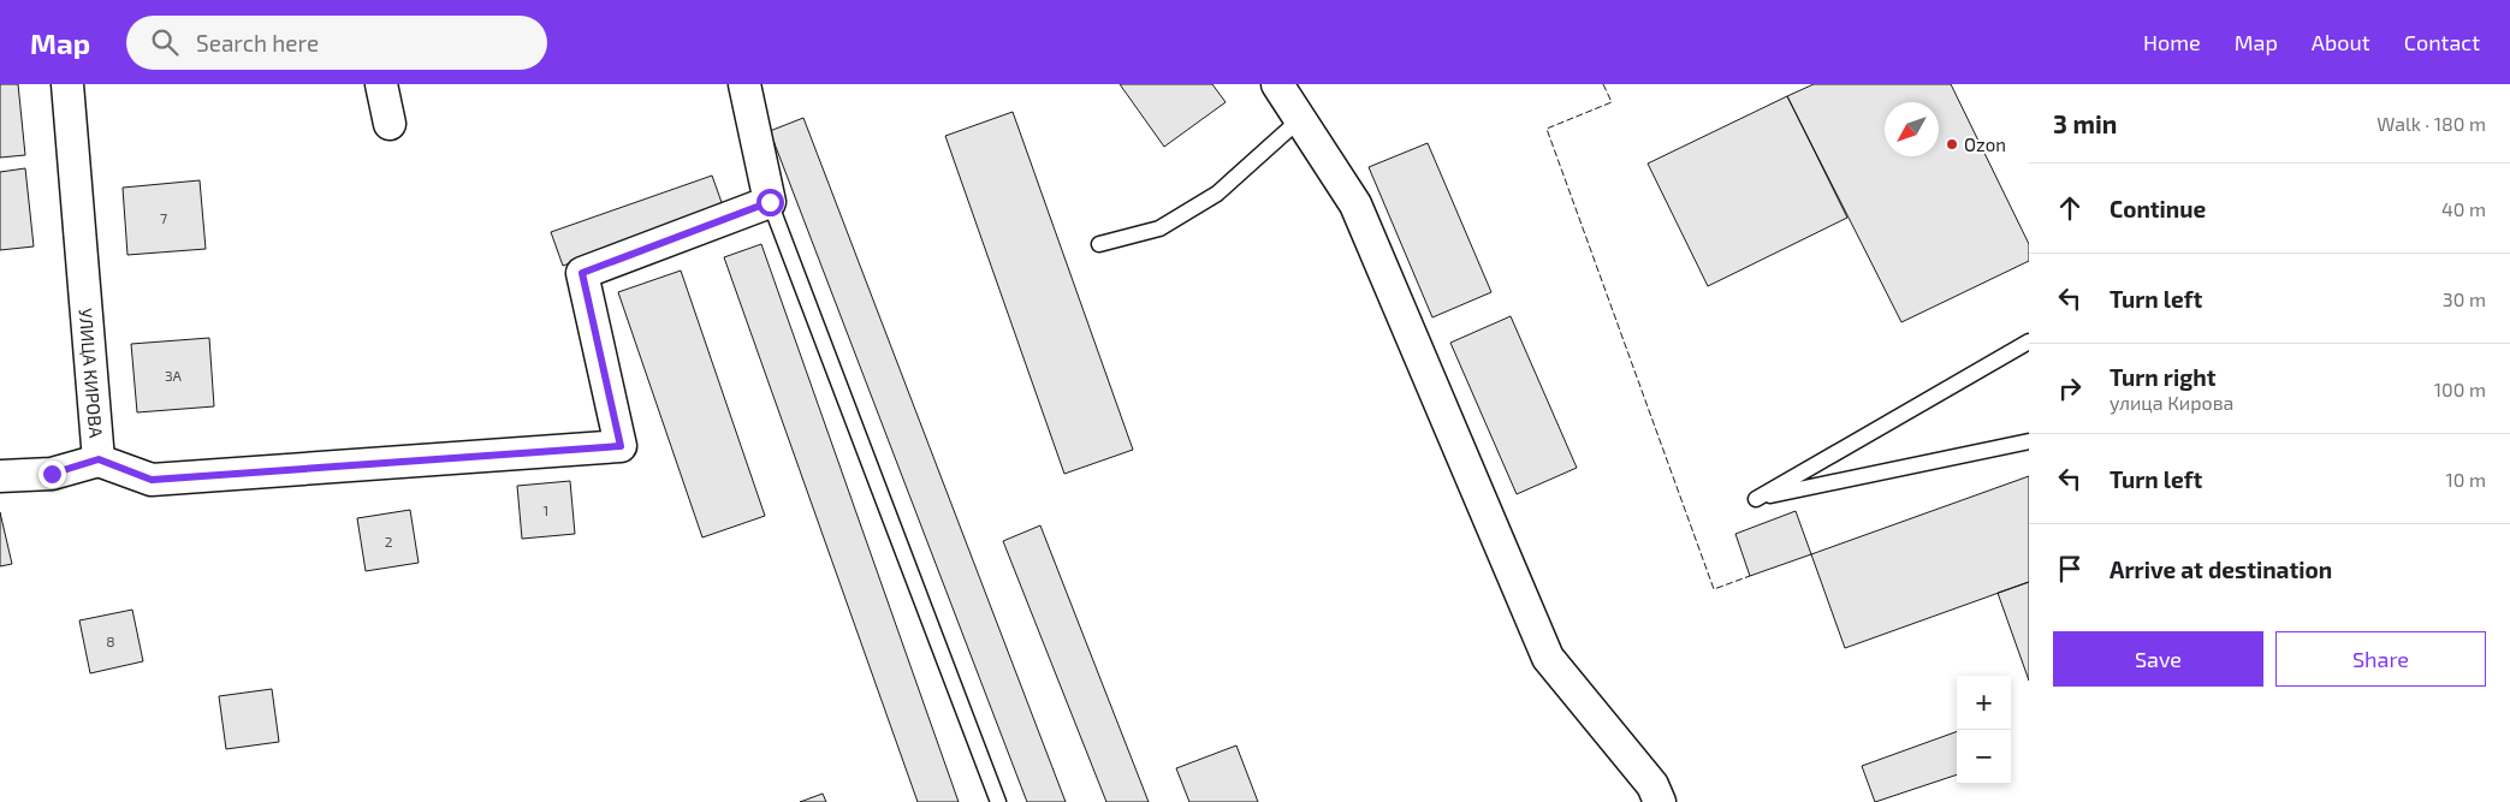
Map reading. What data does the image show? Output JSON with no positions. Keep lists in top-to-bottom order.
{
  "streets": {
    "street": ["УЛИЦА КИРОВА"]
  },
  "places": ["Ozon"],
  "house_numbers": [
    "7",
    "3А",
    "1",
    "2",
    "8"
  ],
  "north": "bottom left",
  "page": {
    "header": "Map",
    "search": "Search here",
    "nav": [
      "Home",
      "Map",
      "About",
      "Contact"
    ],
    "heading": ["3 min", "Walk · 180 m"],
    "list": [
      ["Continue", "40 m"],
      ["Turn left", "30 m"],
      ["Turn right", "улица Кирова", "100 m"],
      ["Turn left", "10 m"],
      "Arrive at destination"
    ],
    "buttons": ["Save", "Share"],
    "map_buttons": ["+", "−"]
  }
}
